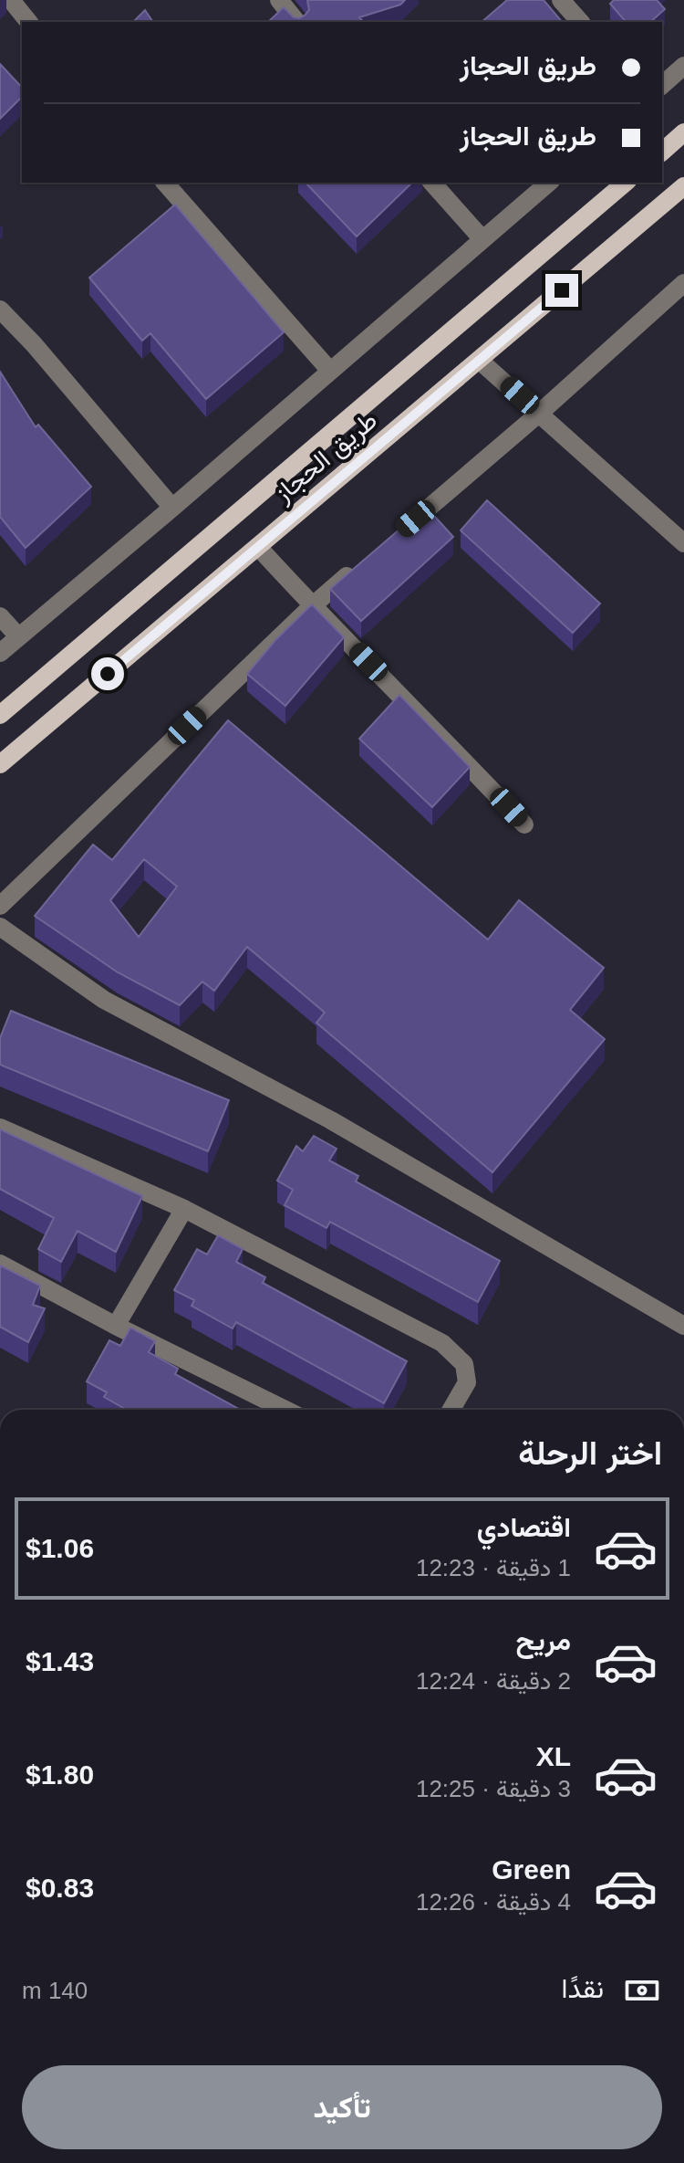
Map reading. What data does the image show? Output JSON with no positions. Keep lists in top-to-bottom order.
{
  "streets": {
    "main road": ["طريق الحجاز"]
  },
  "page": {
    "banner": ["طريق الحجاز", "طريق الحجاز"],
    "heading": "اختر الرحلة",
    "list": [
      {
        "name": "اقتصادي",
        "note": "1 دقيقة · 12:23",
        "value": "$1.06"
      },
      {
        "name": "مريح",
        "note": "2 دقيقة · 12:24",
        "value": "$1.43"
      },
      {
        "name": "XL",
        "note": "3 دقيقة · 12:25",
        "value": "$1.80"
      },
      {
        "name": "Green",
        "note": "4 دقيقة · 12:26",
        "value": "$0.83"
      }
    ],
    "pay": ["نقدًا", "140 m"],
    "buttons": "تأكيد"
  }
}
